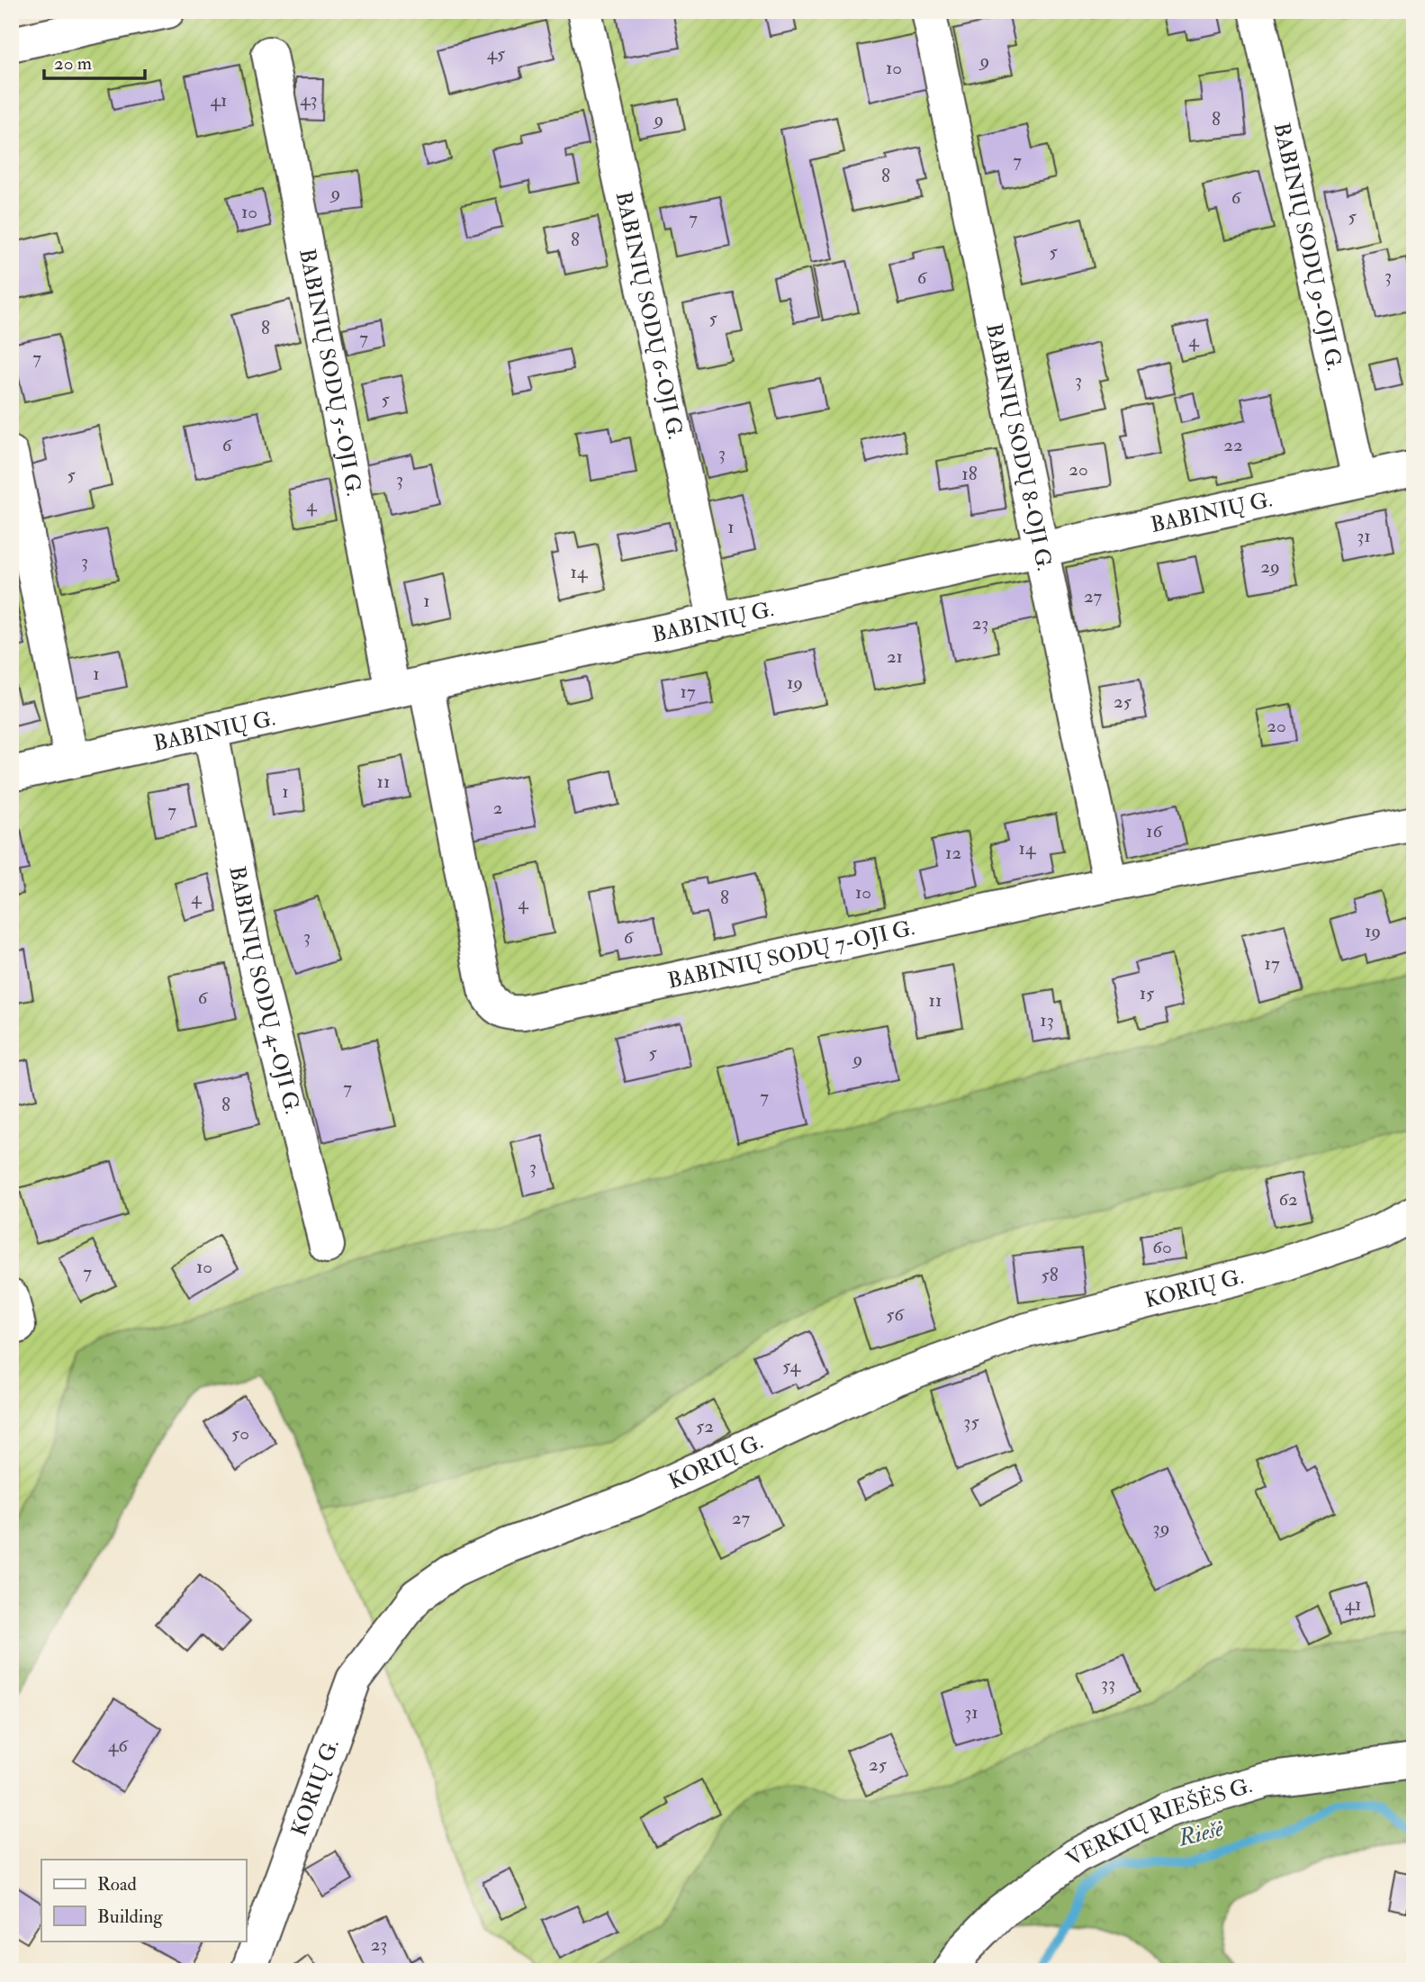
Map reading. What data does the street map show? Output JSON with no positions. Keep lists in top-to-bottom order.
{
  "streets": {
    "street": [
      "BABINIŲ SODŲ 9-OJI G.",
      "BABINIŲ SODŲ 6-OJI G.",
      "BABINIŲ SODŲ 5-OJI G.",
      "BABINIŲ SODŲ 8-OJI G.",
      "BABINIŲ G.",
      "BABINIŲ SODŲ 7-OJI G.",
      "BABINIŲ SODŲ 4-OJI G.",
      "KORIŲ G.",
      "VERKIŲ RIEŠĖS G."
    ]
  },
  "crossings": [
    ["BABINIŲ SODŲ 9-OJI G.", "BABINIŲ G."],
    ["BABINIŲ SODŲ 6-OJI G.", "BABINIŲ G."],
    ["BABINIŲ SODŲ 5-OJI G.", "BABINIŲ G."],
    ["BABINIŲ SODŲ 5-OJI G.", "BABINIŲ SODŲ 7-OJI G."],
    ["BABINIŲ SODŲ 8-OJI G.", "BABINIŲ G."],
    ["BABINIŲ SODŲ 8-OJI G.", "BABINIŲ SODŲ 7-OJI G."],
    ["BABINIŲ G.", "BABINIŲ SODŲ 7-OJI G."],
    ["BABINIŲ G.", "BABINIŲ SODŲ 4-OJI G."]
  ],
  "water": ["Riešė"],
  "house_numbers": [
    "45",
    "9",
    "10",
    "43",
    "41",
    "9",
    "8",
    "7",
    "8",
    "9",
    "6",
    "10",
    "5",
    "7",
    "8",
    "5",
    "3",
    "6",
    "5",
    "8",
    "7",
    "4",
    "7",
    "3",
    "5",
    "6",
    "22",
    "3",
    "20",
    "18",
    "5",
    "3",
    "4",
    "1",
    "31",
    "3",
    "29",
    "14",
    "27",
    "1",
    "23",
    "21",
    "1",
    "19",
    "17",
    "25",
    "20",
    "11",
    "1",
    "2",
    "7",
    "16",
    "14",
    "12",
    "10",
    "4",
    "8",
    "4",
    "19",
    "3",
    "6",
    "17",
    "15",
    "6",
    "11",
    "13",
    "5",
    "9",
    "7",
    "7",
    "8",
    "3",
    "62",
    "60",
    "10",
    "7",
    "58",
    "56",
    "54",
    "35",
    "52",
    "50",
    "27",
    "39",
    "41",
    "33",
    "31",
    "46",
    "25",
    "23"
  ],
  "legend": ["Road", "Building"],
  "scale_bar": "20 m"
}
